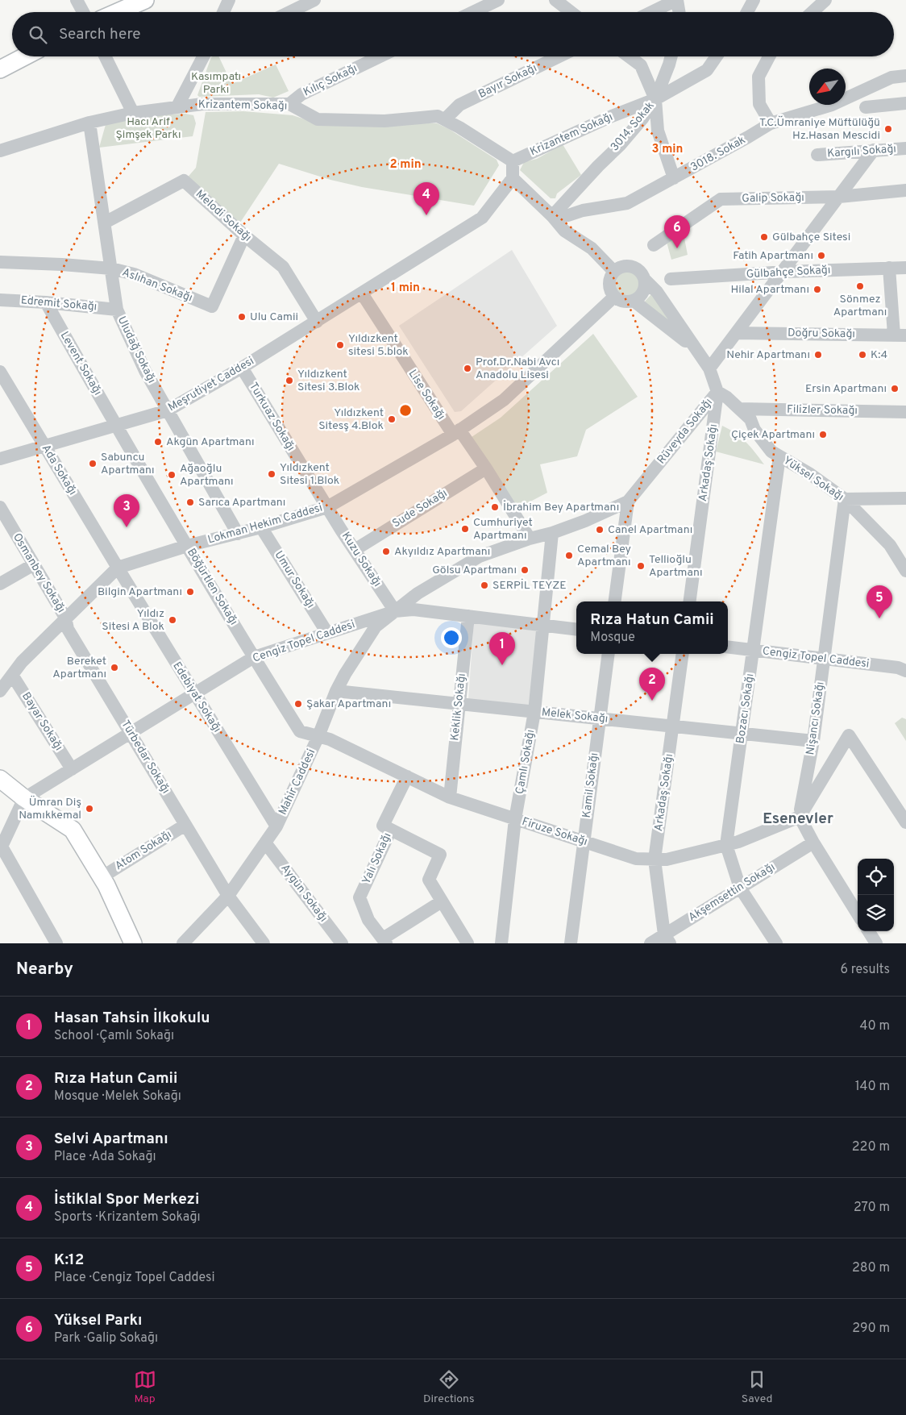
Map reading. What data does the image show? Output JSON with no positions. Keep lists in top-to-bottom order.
{
  "streets": {
    "street": [
      "Kılıç Sokağı",
      "Bayır Sokağı",
      "Krizantem Sokağı",
      "3014. Sokak",
      "Kargılı Sokağı",
      "3018. Sokak",
      "Galip Sokağı",
      "Melodi Sokağı",
      "Gülbahçe Sokağı",
      "Aslıhan Sokağı",
      "Edremit Sokağı",
      "Doğru Sokağı",
      "Uludağ Sokağı",
      "Levent Sokağı",
      "Meşrutiyet Caddesi",
      "Lise Sokağı",
      "Filizler Sokağı",
      "Turkuaz Sokağı",
      "Rüveyda Sokağı",
      "Arkadaş Sokağı",
      "Ada Sokağı",
      "Yüksel Sokağı",
      "Sude Sokağı",
      "Lokman Hekim Caddesi",
      "Kuzu Sokağı",
      "Osmanbey Sokağı",
      "Umur Sokağı",
      "Böğürtlen Sokağı",
      "Cengiz Topel Caddesi",
      "Edebiyat Sokağı",
      "Keklik Sokağı",
      "Bozacı Sokağı",
      "Melek Sokağı",
      "Nişancı Sokağı",
      "Bayar Sokağı",
      "Türbedar Sokağı",
      "Çamlı Sokağı",
      "Mahir Caddesi",
      "Kamil Sokağı",
      "Firuze Sokağı",
      "Atom Sokağı",
      "Yalı Sokağı",
      "Akşemsettin Sokağı",
      "Aygün Sokağı"
    ]
  },
  "crossings": [
    ["Kılıç Sokağı", "Krizantem Sokağı"],
    ["Bayır Sokağı", "Krizantem Sokağı"],
    ["Krizantem Sokağı", "3014. Sokak"],
    ["Krizantem Sokağı", "Uludağ Sokağı"],
    ["3014. Sokak", "3018. Sokak"],
    ["Melodi Sokağı", "Aslıhan Sokağı"],
    ["Melodi Sokağı", "Uludağ Sokağı"],
    ["Melodi Sokağı", "Meşrutiyet Caddesi"],
    ["Aslıhan Sokağı", "Uludağ Sokağı"],
    ["Edremit Sokağı", "Uludağ Sokağı"],
    ["Edremit Sokağı", "Levent Sokağı"],
    ["Uludağ Sokağı", "Meşrutiyet Caddesi"],
    ["Uludağ Sokağı", "Lokman Hekim Caddesi"],
    ["Levent Sokağı", "Meşrutiyet Caddesi"],
    ["Levent Sokağı", "Böğürtlen Sokağı"],
    ["Meşrutiyet Caddesi", "Lise Sokağı"],
    ["Meşrutiyet Caddesi", "Turkuaz Sokağı"],
    ["Meşrutiyet Caddesi", "Ada Sokağı"],
    ["Meşrutiyet Caddesi", "Böğürtlen Sokağı"],
    ["Lise Sokağı", "Lokman Hekim Caddesi"],
    ["Filizler Sokağı", "Yüksel Sokağı"],
    ["Turkuaz Sokağı", "Lokman Hekim Caddesi"],
    ["Turkuaz Sokağı", "Kuzu Sokağı"],
    ["Rüveyda Sokağı", "Arkadaş Sokağı"],
    ["Rüveyda Sokağı", "Yüksel Sokağı"],
    ["Rüveyda Sokağı", "Kuzu Sokağı"],
    ["Rüveyda Sokağı", "Cengiz Topel Caddesi"],
    ["Rüveyda Sokağı", "Çamlı Sokağı"],
    ["Rüveyda Sokağı", "Mahir Caddesi"],
    ["Arkadaş Sokağı", "Yüksel Sokağı"],
    ["Arkadaş Sokağı", "Melek Sokağı"],
    ["Arkadaş Sokağı", "Firuze Sokağı"],
    ["Arkadaş Sokağı", "Akşemsettin Sokağı"],
    ["Ada Sokağı", "Lokman Hekim Caddesi"],
    ["Ada Sokağı", "Edebiyat Sokağı"],
    ["Yüksel Sokağı", "Bozacı Sokağı"],
    ["Yüksel Sokağı", "Nişancı Sokağı"],
    ["Sude Sokağı", "Kuzu Sokağı"],
    ["Lokman Hekim Caddesi", "Kuzu Sokağı"],
    ["Lokman Hekim Caddesi", "Osmanbey Sokağı"],
    ["Lokman Hekim Caddesi", "Umur Sokağı"],
    ["Lokman Hekim Caddesi", "Böğürtlen Sokağı"],
    ["Lokman Hekim Caddesi", "Edebiyat Sokağı"],
    ["Lokman Hekim Caddesi", "Bayar Sokağı"],
    ["Lokman Hekim Caddesi", "Türbedar Sokağı"],
    ["Kuzu Sokağı", "Cengiz Topel Caddesi"],
    ["Kuzu Sokağı", "Mahir Caddesi"],
    ["Osmanbey Sokağı", "Türbedar Sokağı"],
    ["Umur Sokağı", "Cengiz Topel Caddesi"],
    ["Böğürtlen Sokağı", "Cengiz Topel Caddesi"],
    ["Böğürtlen Sokağı", "Mahir Caddesi"],
    ["Böğürtlen Sokağı", "Firuze Sokağı"],
    ["Cengiz Topel Caddesi", "Edebiyat Sokağı"],
    ["Cengiz Topel Caddesi", "Keklik Sokağı"],
    ["Cengiz Topel Caddesi", "Bozacı Sokağı"],
    ["Cengiz Topel Caddesi", "Nişancı Sokağı"],
    ["Cengiz Topel Caddesi", "Bayar Sokağı"],
    ["Cengiz Topel Caddesi", "Türbedar Sokağı"],
    ["Cengiz Topel Caddesi", "Çamlı Sokağı"],
    ["Cengiz Topel Caddesi", "Mahir Caddesi"],
    ["Edebiyat Sokağı", "Mahir Caddesi"],
    ["Keklik Sokağı", "Melek Sokağı"],
    ["Keklik Sokağı", "Firuze Sokağı"],
    ["Bozacı Sokağı", "Melek Sokağı"],
    ["Bozacı Sokağı", "Firuze Sokağı"],
    ["Bozacı Sokağı", "Akşemsettin Sokağı"],
    ["Melek Sokağı", "Nişancı Sokağı"],
    ["Melek Sokağı", "Çamlı Sokağı"],
    ["Melek Sokağı", "Mahir Caddesi"],
    ["Melek Sokağı", "Kamil Sokağı"],
    ["Nişancı Sokağı", "Firuze Sokağı"],
    ["Türbedar Sokağı", "Mahir Caddesi"],
    ["Türbedar Sokağı", "Atom Sokağı"],
    ["Çamlı Sokağı", "Firuze Sokağı"],
    ["Mahir Caddesi", "Firuze Sokağı"],
    ["Mahir Caddesi", "Aygün Sokağı"],
    ["Kamil Sokağı", "Firuze Sokağı"],
    ["Firuze Sokağı", "Yalı Sokağı"]
  ],
  "districts": ["Esenevler"],
  "parks": ["Kasımpatı Parkı", "Hacı Arif Şimşek Parkı"],
  "places": [
    "T.C.Ümraniye Müftülüğü Hz.Hasan Mescidi",
    "Gülbahçe Sitesi",
    "Fatih Apartmanı",
    "Sönmez Apartmanı",
    "Hilal Apartmanı",
    "Ulu Camii",
    "Yıldızkent sitesi 5.blok",
    "Nehir Apartmanı",
    "K:4",
    "Prof.Dr.Nabi Avcı Anadolu Lisesi",
    "Yıldızkent Sitesi 3.Blok",
    "Ersin Apartmanı",
    "Yıldızkent Sitesş 4.Blok",
    "Çiçek Apartmanı",
    "Akgün Apartmanı",
    "Sabuncu Apartmanı",
    "Yıldızkent Sitesi 1.Blok",
    "Ağaoğlu Apartmanı",
    "Sarıca Apartmanı",
    "İbrahim Bey Apartmanı",
    "Cumhuriyet Apartmanı",
    "Canel Apartmanı",
    "Akyıldız Apartmanı",
    "Cemal Bey Apartmanı",
    "Tellioğlu Apartmanı",
    "Gölsu Apartmanı",
    "SERPİL TEYZE",
    "Bilgin Apartmanı",
    "Yıldız Sitesi A Blok",
    "Bereket Apartmanı",
    "Şakar Apartmanı",
    "Ümran Diş Namıkkemal"
  ],
  "north": "bottom left",
  "page": {
    "search": "Search here",
    "pins": [
      "4",
      "6",
      "3",
      "5",
      "1",
      "2"
    ],
    "popup": ["Rıza Hatun Camii", "Mosque"],
    "heading": ["Nearby", "6 results"],
    "list": [
      {
        "mark": "1",
        "name": "Hasan Tahsin İlkokulu",
        "note": "School · Çamlı Sokağı",
        "value": "40 m"
      },
      {
        "mark": "2",
        "name": "Rıza Hatun Camii",
        "note": "Mosque · Melek Sokağı",
        "value": "140 m"
      },
      {
        "mark": "3",
        "name": "Selvi Apartmanı",
        "note": "Place · Ada Sokağı",
        "value": "220 m"
      },
      {
        "mark": "4",
        "name": "İstiklal Spor Merkezi",
        "note": "Sports · Krizantem Sokağı",
        "value": "270 m"
      },
      {
        "mark": "5",
        "name": "K:12",
        "note": "Place · Cengiz Topel Caddesi",
        "value": "280 m"
      },
      {
        "mark": "6",
        "name": "Yüksel Parkı",
        "note": "Park · Galip Sokağı",
        "value": "290 m"
      }
    ],
    "nav": ["Map", "Directions", "Saved"]
  },
  "rings": ["3 min", "2 min", "1 min"]
}
